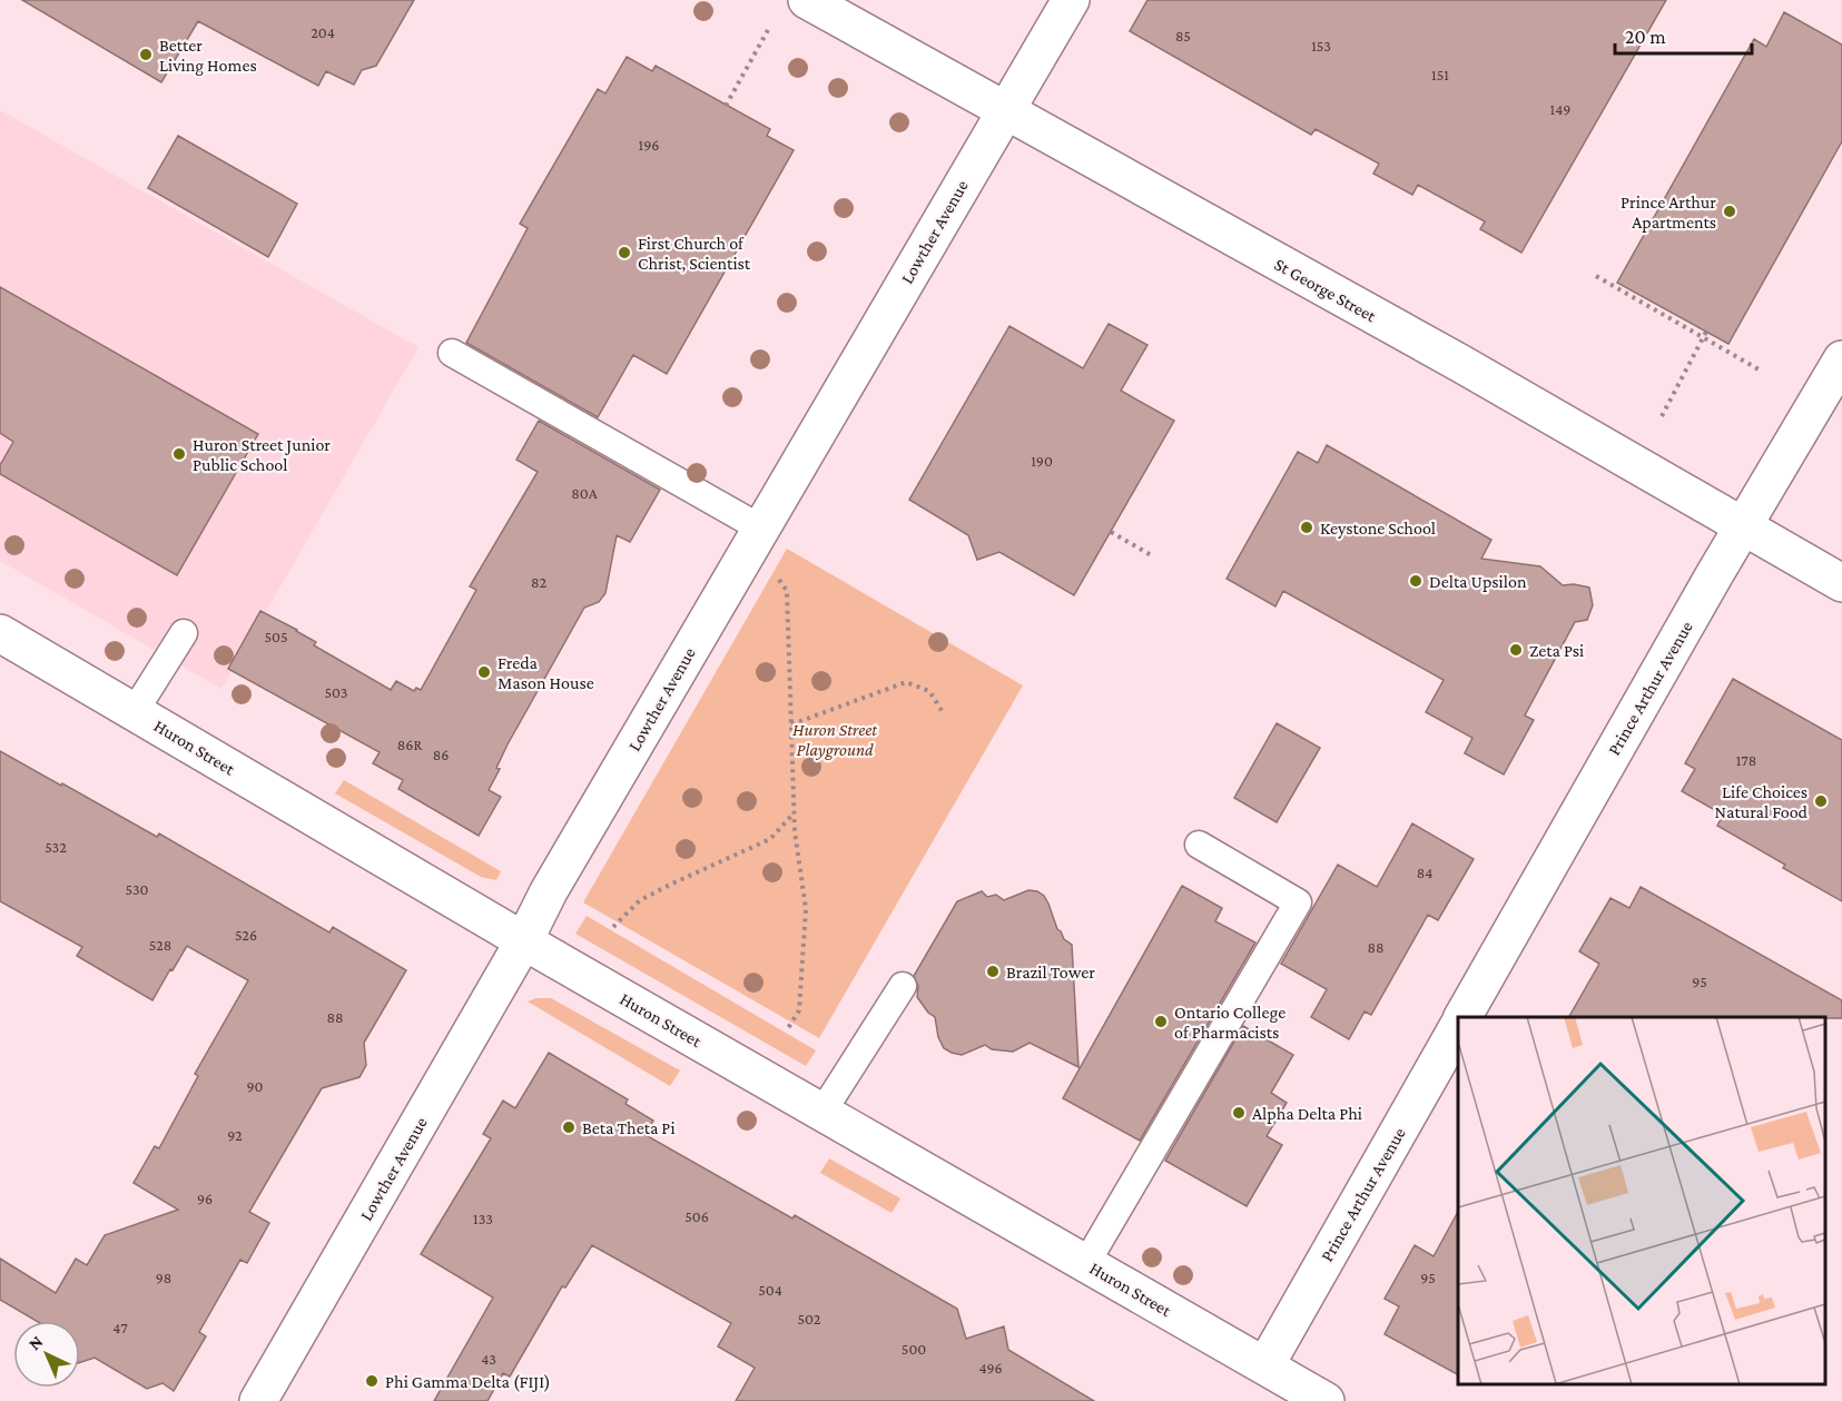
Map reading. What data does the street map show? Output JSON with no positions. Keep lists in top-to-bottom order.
{
  "streets": {
    "street": [
      "Lowther Avenue",
      "St George Street",
      "Prince Arthur Avenue",
      "Huron Street"
    ]
  },
  "crossings": [
    ["Lowther Avenue", "St George Street"],
    ["Lowther Avenue", "Huron Street"],
    ["St George Street", "Prince Arthur Avenue"],
    ["Prince Arthur Avenue", "Huron Street"]
  ],
  "parks": ["Huron Street Playground"],
  "places": [
    "Better Living Homes",
    "Prince Arthur Apartments",
    "First Church of Christ, Scientist",
    "Huron Street Junior Public School",
    "Keystone School",
    "Delta Upsilon",
    "Zeta Psi",
    "Freda Mason House",
    "Life Choices Natural Food",
    "Brazil Tower",
    "Ontario College of Pharmacists",
    "Alpha Delta Phi",
    "Beta Theta Pi",
    "Phi Gamma Delta (FIJI)"
  ],
  "house_numbers": [
    "204",
    "85",
    "153",
    "151",
    "149",
    "196",
    "190",
    "80A",
    "82",
    "505",
    "503",
    "86R",
    "86",
    "178",
    "532",
    "84",
    "530",
    "526",
    "528",
    "88",
    "95",
    "88",
    "90",
    "92",
    "96",
    "506",
    "133",
    "98",
    "95",
    "504",
    "502",
    "47",
    "500",
    "43",
    "496"
  ],
  "scale_bar": "20 m",
  "north": "top left"
}
